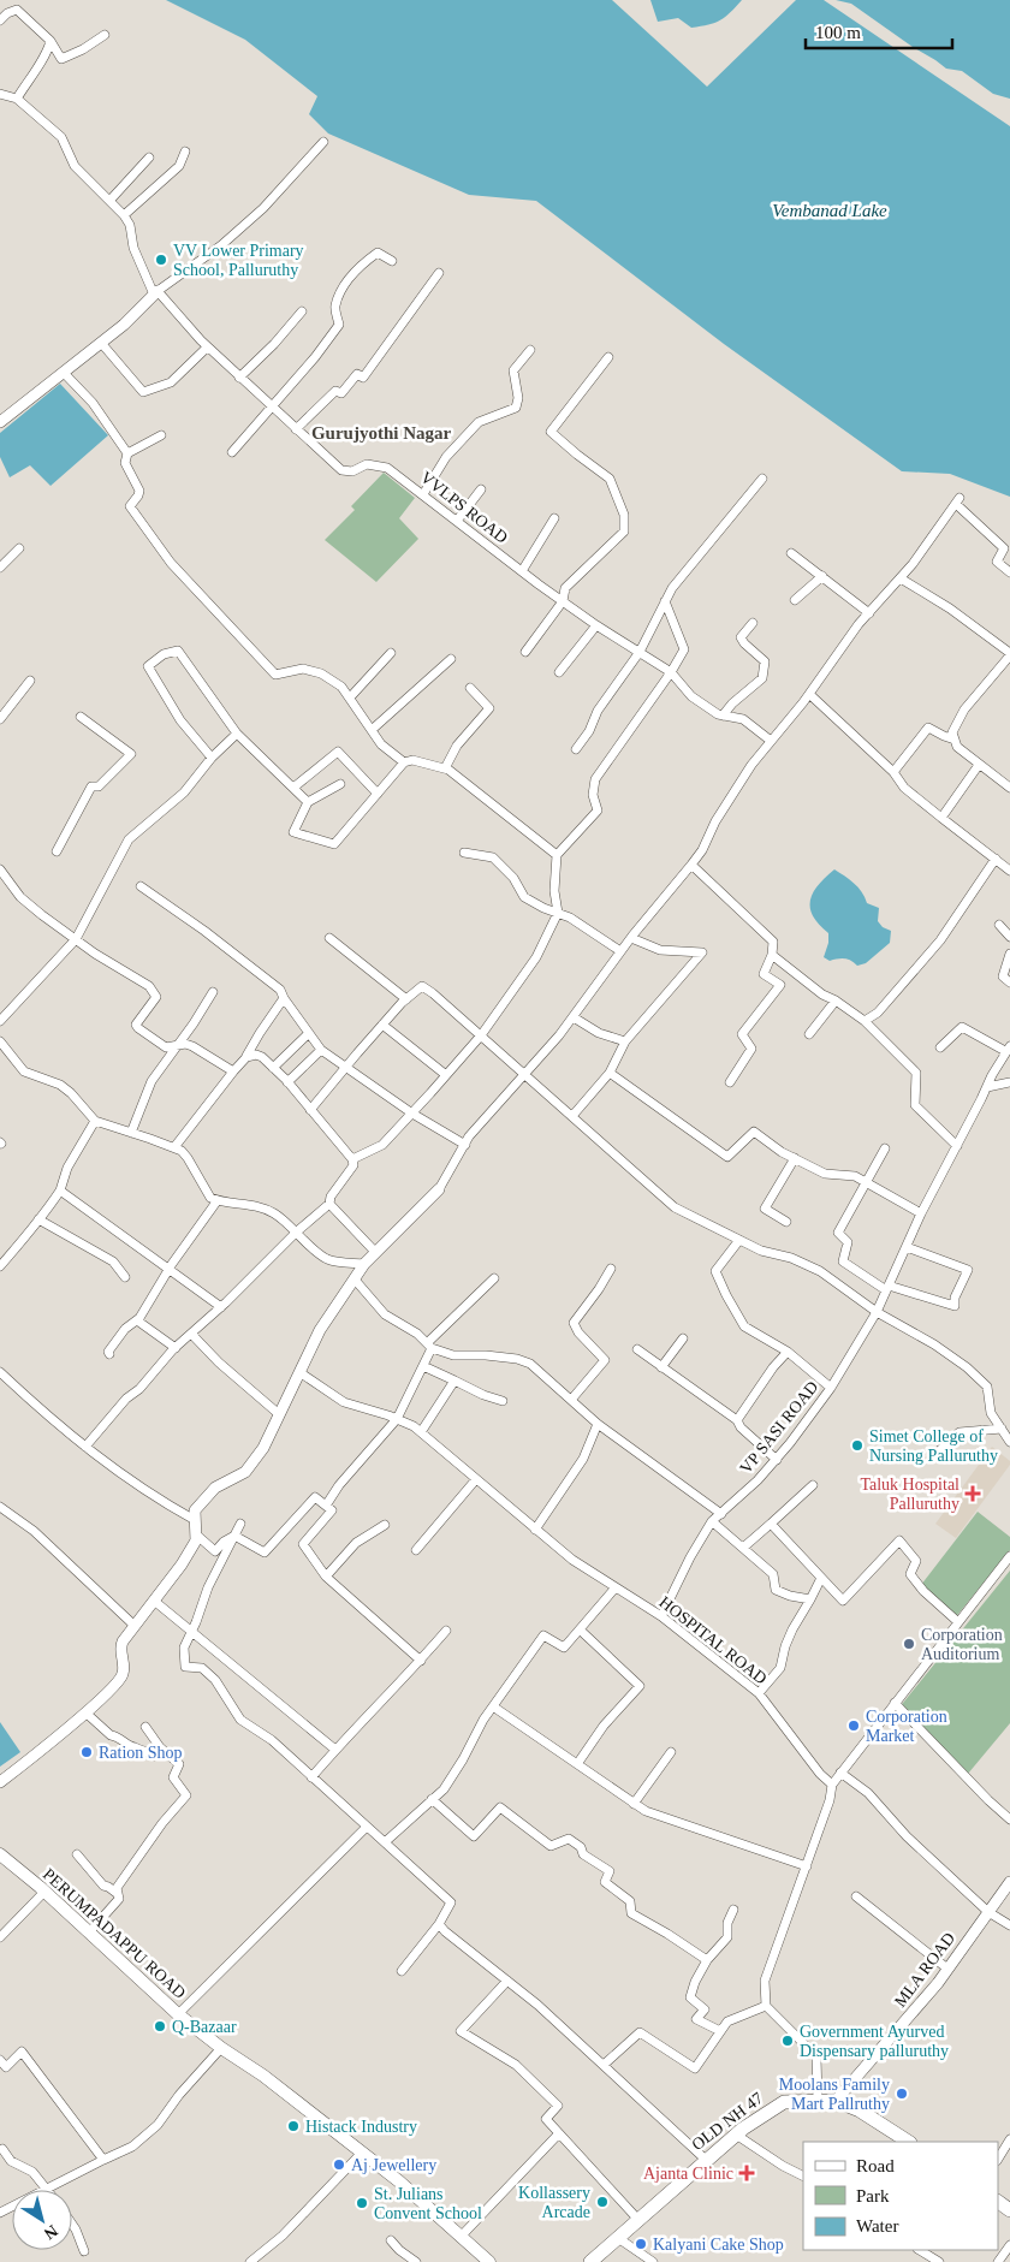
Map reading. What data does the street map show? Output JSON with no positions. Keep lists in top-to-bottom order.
{
  "streets": {
    "main road": ["PERUMPADAPPU ROAD", "OLD NH 47"],
    "street": [
      "VVLPS ROAD",
      "VP SASI ROAD",
      "HOSPITAL ROAD",
      "MLA ROAD"
    ]
  },
  "crossings": [
    ["VP SASI ROAD", "HOSPITAL ROAD"],
    ["MLA ROAD", "OLD NH 47"]
  ],
  "districts": ["Gurujyothi Nagar"],
  "water": ["Vembanad Lake"],
  "places": {
    "other": [
      "VV Lower Primary School, Palluruthy",
      "Simet College of Nursing Palluruthy",
      "Corporation Auditorium",
      "Corporation Market",
      "Ration Shop",
      "Q-Bazaar",
      "Government Ayurved Dispensary palluruthy",
      "Moolans Family Mart Pallruthy",
      "Histack Industry",
      "Aj Jewellery",
      "Kollassery Arcade",
      "St. Julians Convent School",
      "Kalyani Cake Shop"
    ],
    "health": ["Taluk Hospital Palluruthy", "Ajanta Clinic"]
  },
  "legend": ["Road", "Park", "Water"],
  "scale_bar": "100 m",
  "north": "bottom right"
}
